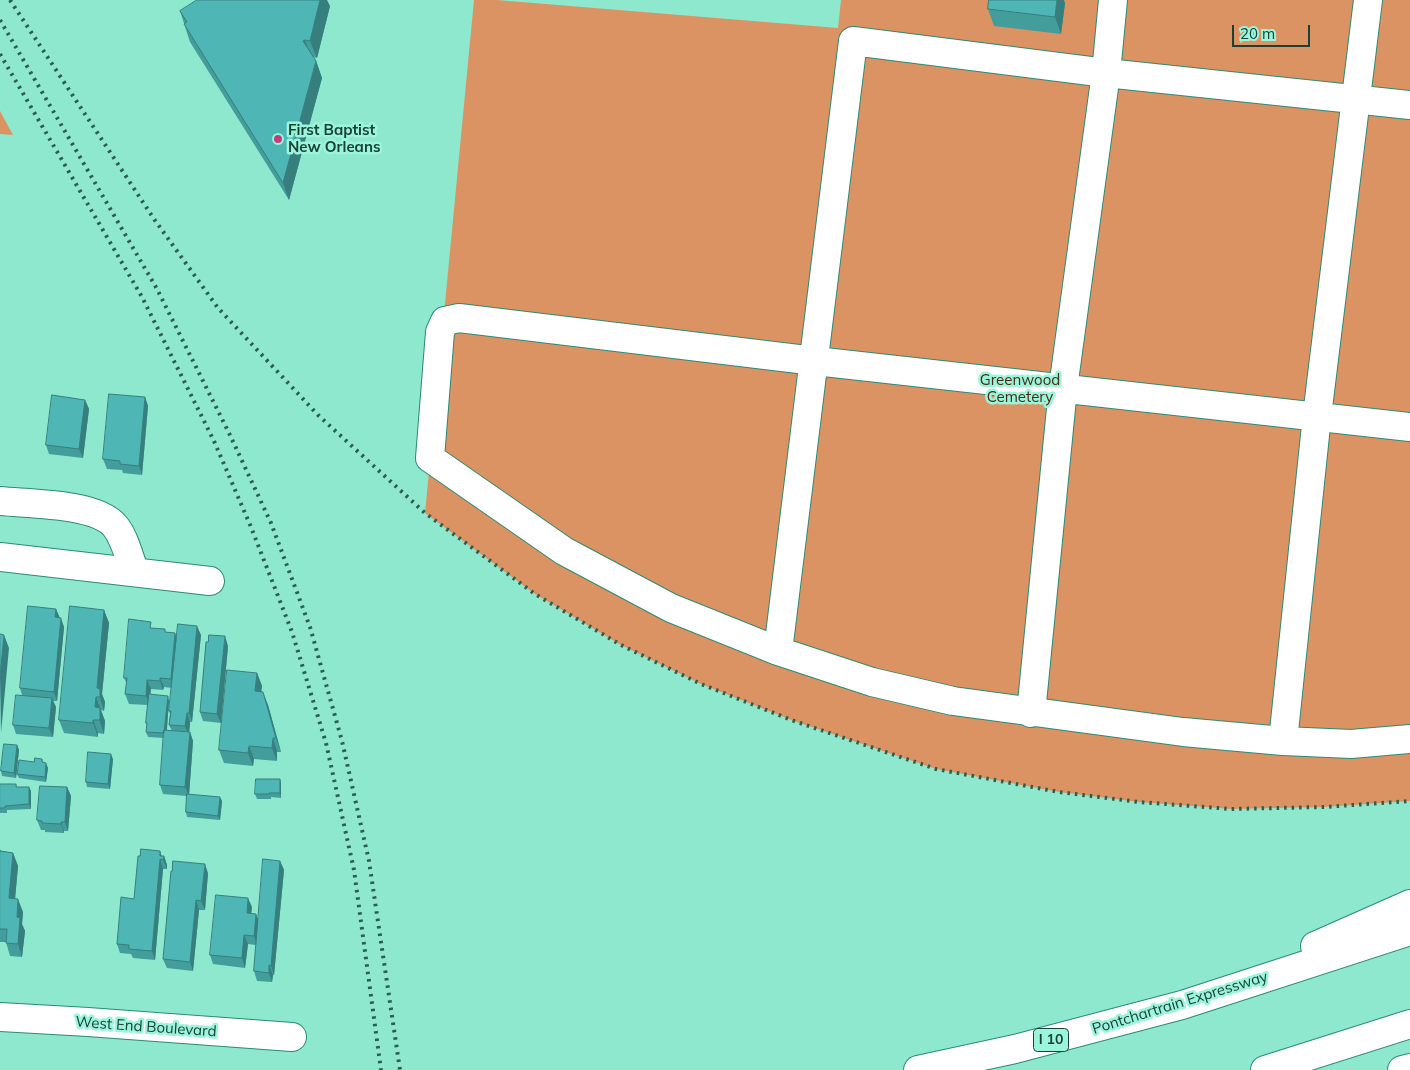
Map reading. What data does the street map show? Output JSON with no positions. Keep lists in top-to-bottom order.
{
  "streets": {
    "main road": ["Pontchartrain Expressway", "West End Boulevard", "I 10"]
  },
  "parks": ["Greenwood Cemetery"],
  "places": ["First Baptist New Orleans"],
  "scale_bar": "20 m"
}
